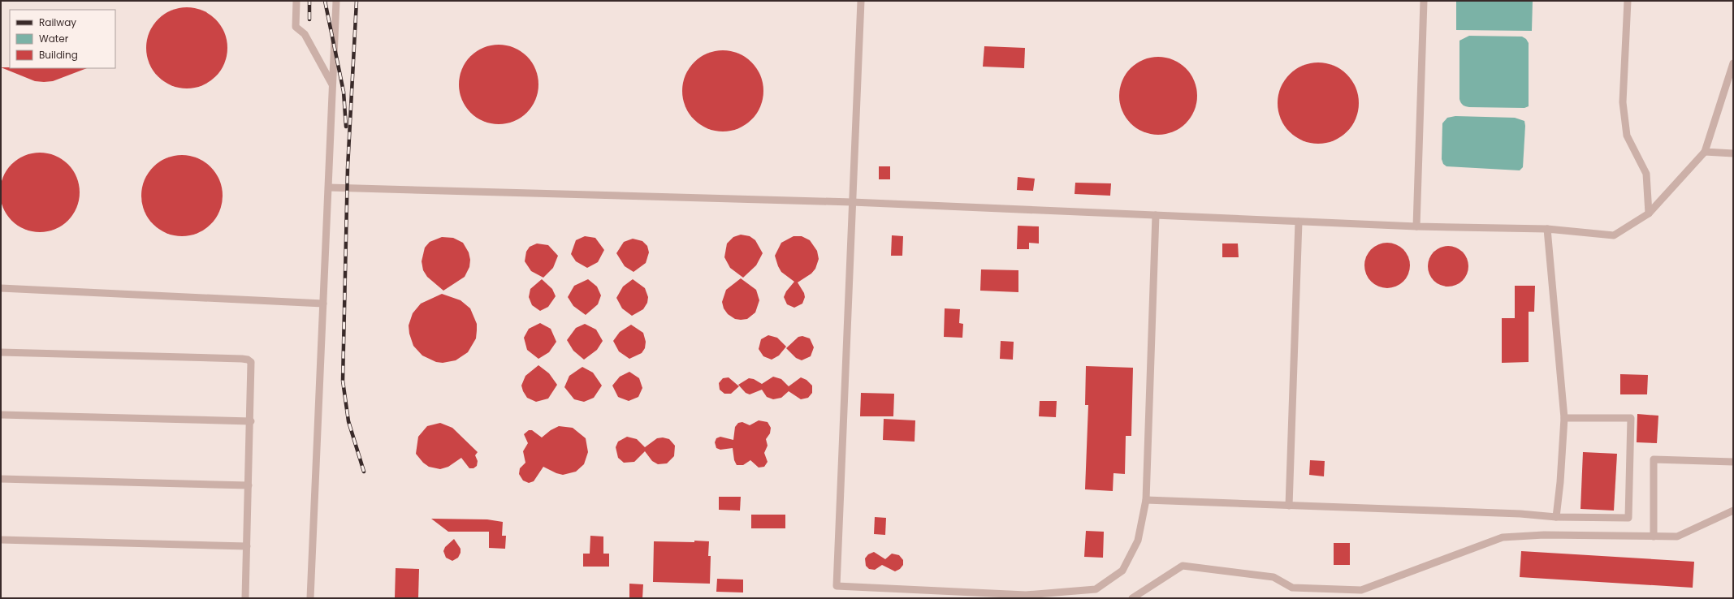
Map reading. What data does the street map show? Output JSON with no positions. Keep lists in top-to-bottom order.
{
  "legend": ["Railway", "Water", "Building"]
}
